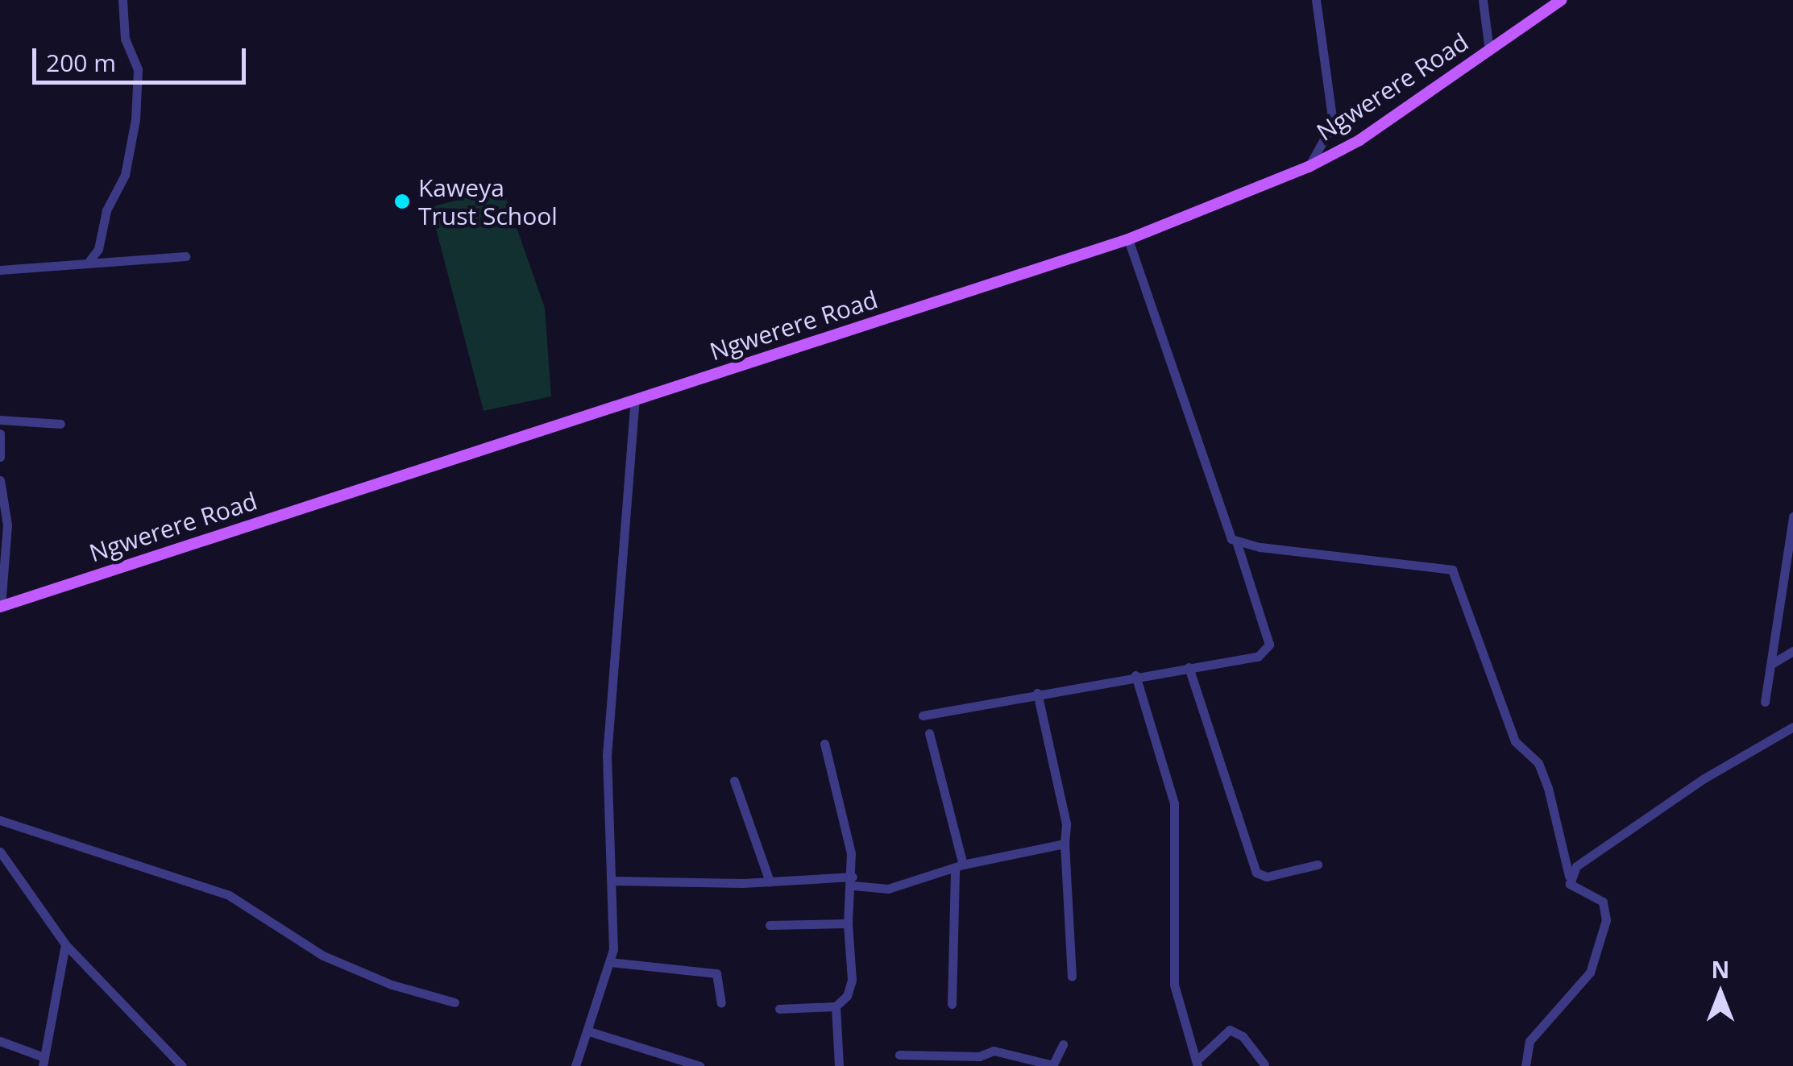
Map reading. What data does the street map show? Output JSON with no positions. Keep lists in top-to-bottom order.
{
  "streets": {
    "main road": ["Ngwerere Road"]
  },
  "places": ["Kaweya Trust School"],
  "scale_bar": "200 m",
  "north": "top"
}
